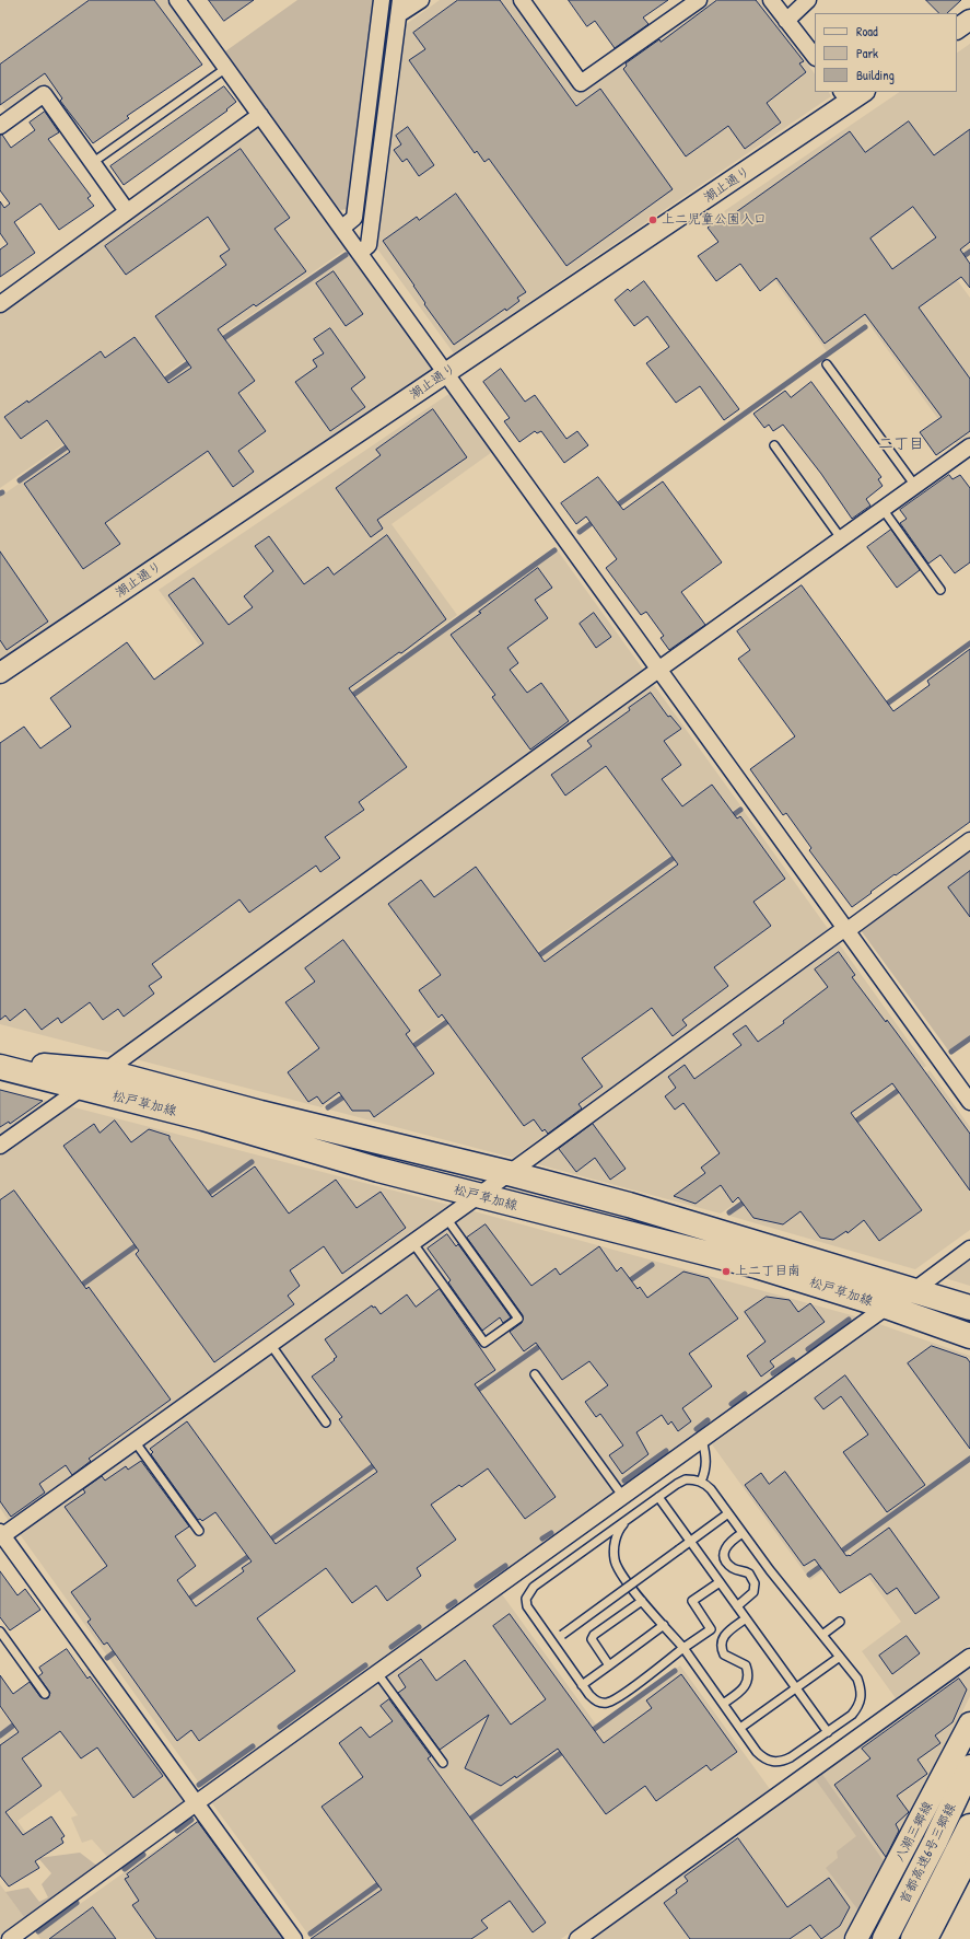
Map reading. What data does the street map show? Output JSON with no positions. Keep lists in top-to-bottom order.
{
  "streets": {
    "main road": ["松戸草加線", "八潮三郷線", "首都高速6号三郷線"],
    "street": ["潮止通り"]
  },
  "districts": ["二丁目"],
  "places": ["上二児童公園入口", "上二丁目南"],
  "legend": ["Road", "Park", "Building"]
}
